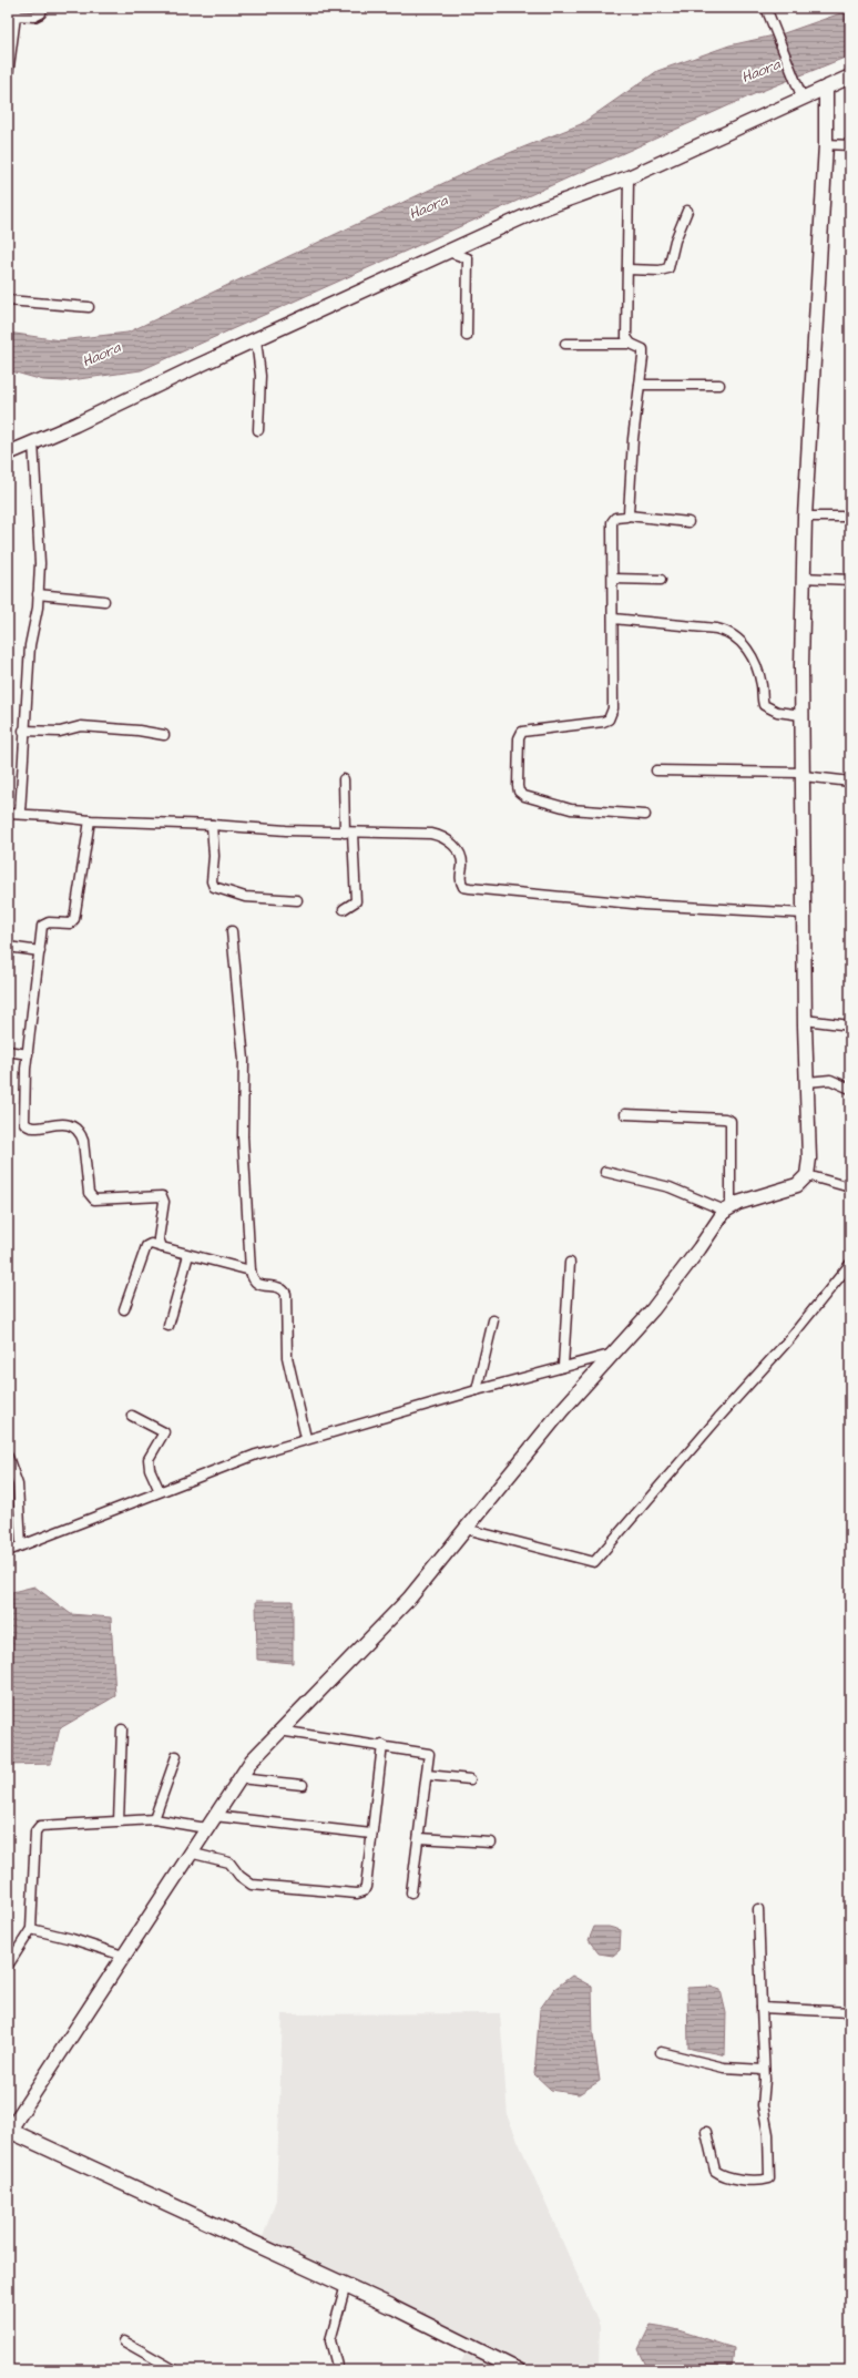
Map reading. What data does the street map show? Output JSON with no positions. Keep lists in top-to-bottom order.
{
  "water": ["Haora"]
}
